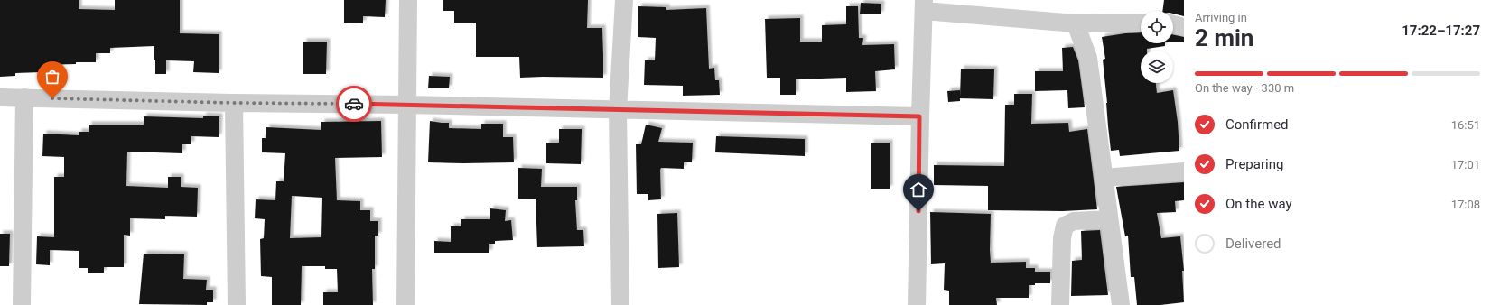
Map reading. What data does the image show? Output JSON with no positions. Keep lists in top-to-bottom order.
{
  "page": {
    "heading": ["2 min", "Arriving in", "17:22–17:27"],
    "bar": "On the way · 330 m",
    "list": [
      ["Confirmed", "16:51"],
      ["Preparing", "17:01"],
      ["On the way", "17:08"],
      "Delivered"
    ]
  }
}
